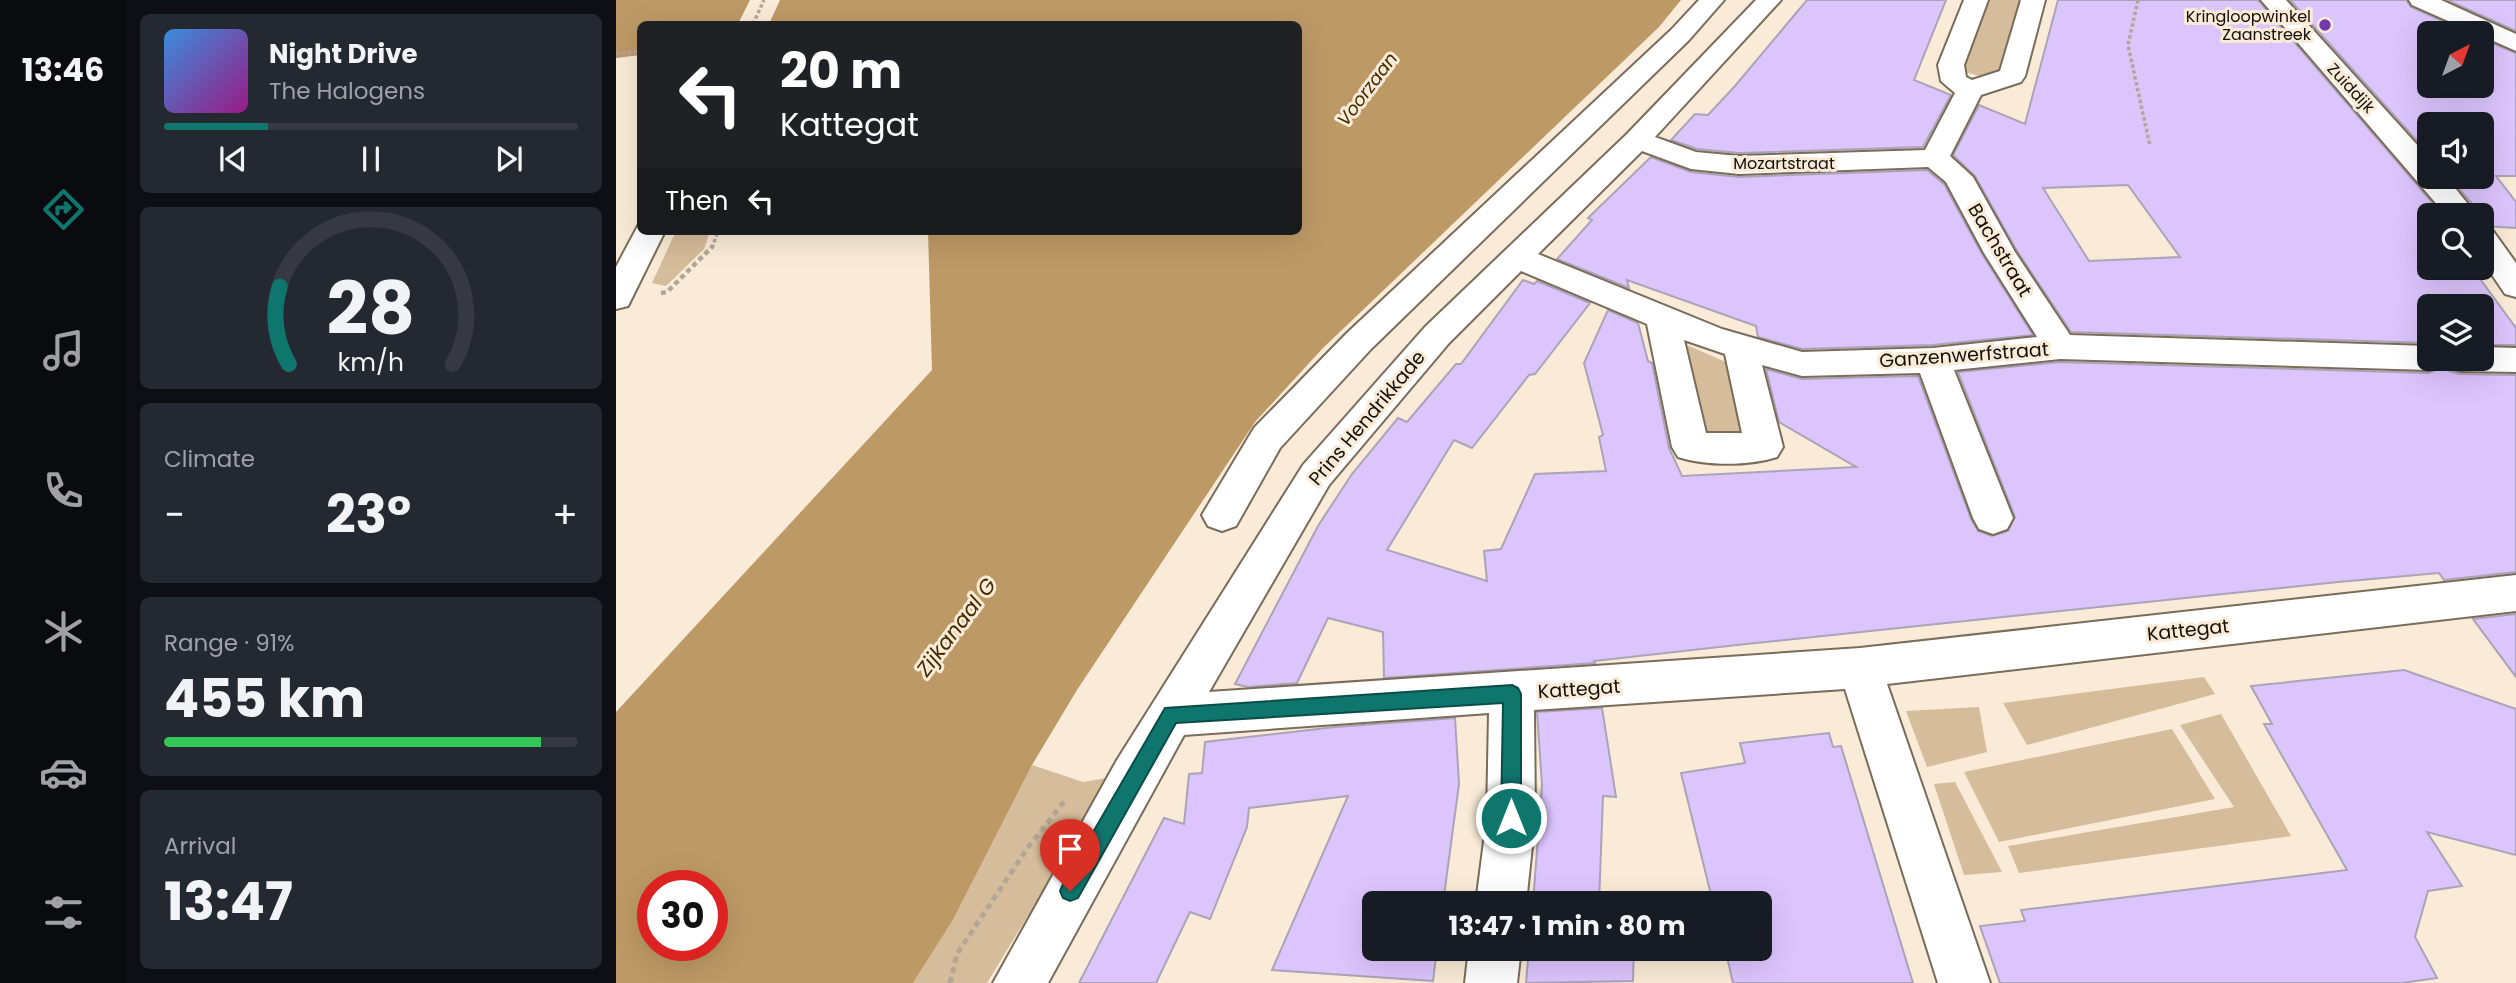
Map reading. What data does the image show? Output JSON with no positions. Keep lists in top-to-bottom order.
{
  "streets": {
    "street": [
      "Zuiddijk",
      "Mozartstraat",
      "Bachstraat",
      "Ganzenwerfstraat",
      "Prins Hendrikkade",
      "Kattegat"
    ]
  },
  "crossings": [
    ["Mozartstraat", "Bachstraat"],
    ["Mozartstraat", "Prins Hendrikkade"],
    ["Bachstraat", "Ganzenwerfstraat"],
    ["Ganzenwerfstraat", "Prins Hendrikkade"],
    ["Prins Hendrikkade", "Kattegat"]
  ],
  "water": ["Voorzaan", "Zijkanaal G"],
  "places": ["Kringloopwinkel Zaanstreek"],
  "north": "top right",
  "page": {
    "tabs": "13:46",
    "turn": ["20 m", "Kattegat"],
    "song": ["Night Drive", "The Halogens"],
    "then": "Then",
    "tile": [
      "Climate",
      ["Range · 91%", "455 km"],
      ["Arrival", "13:47"]
    ],
    "heat": ["−", "23°", "+"],
    "limit": "30",
    "trip": "13:47 · 1 min · 80 m",
    "gauge": ["28", "km/h"]
  }
}
